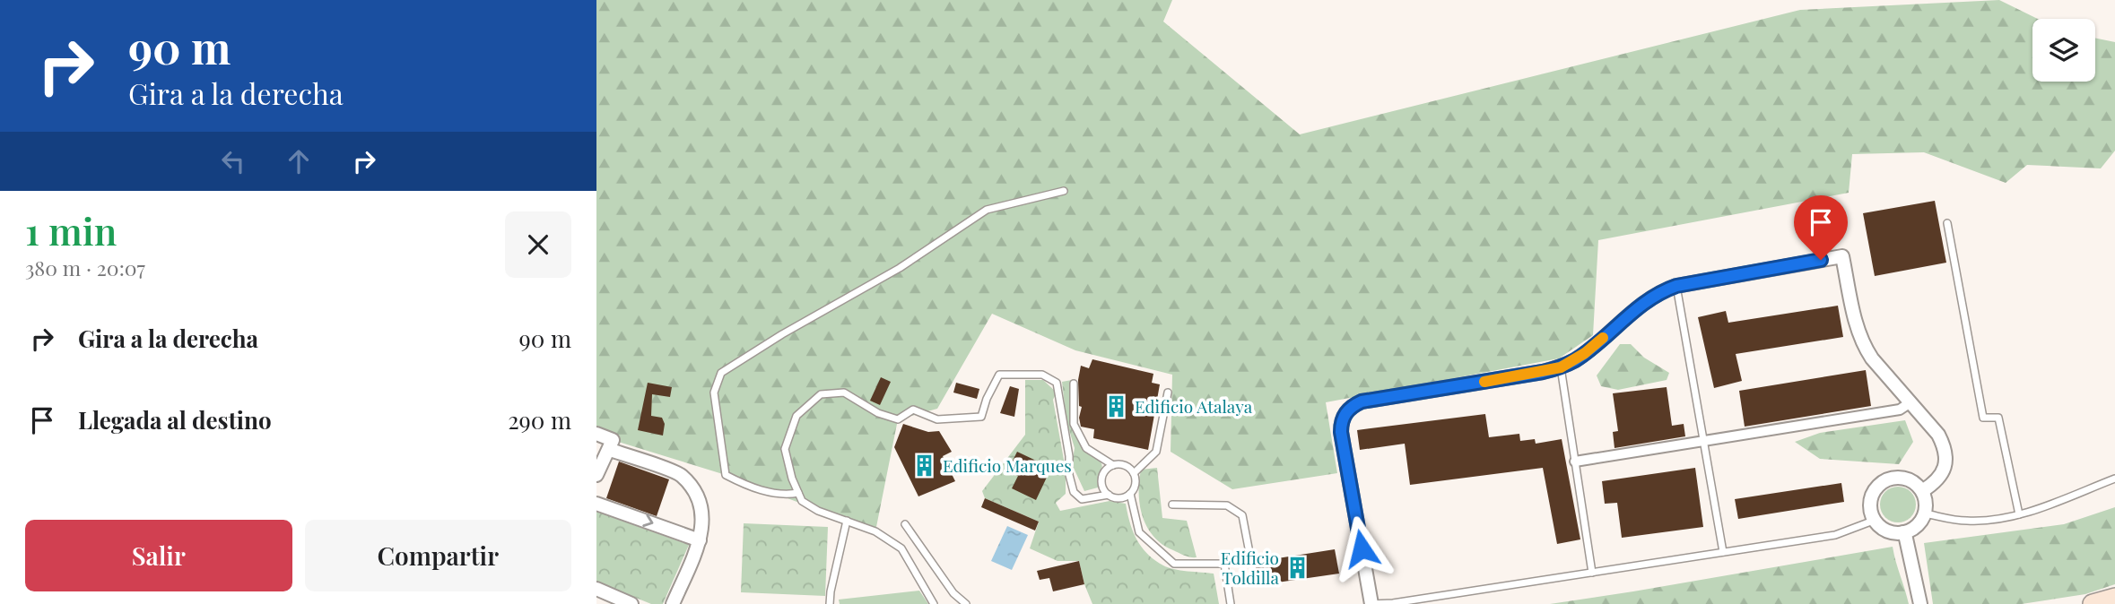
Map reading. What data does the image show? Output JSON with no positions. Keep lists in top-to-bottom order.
{
  "places": {
    "building": ["Edificio Atalaya", "Edificio Marques", "Edificio Toldilla"]
  },
  "page": {
    "turn": ["90 m", "Gira a la derecha"],
    "heading": ["1 min", "380 m · 20:07"],
    "list": [
      {
        "name": "Gira a la derecha",
        "value": "90 m"
      },
      {
        "name": "Llegada al destino",
        "value": "290 m"
      }
    ],
    "buttons": ["Salir", "Compartir"]
  }
}
